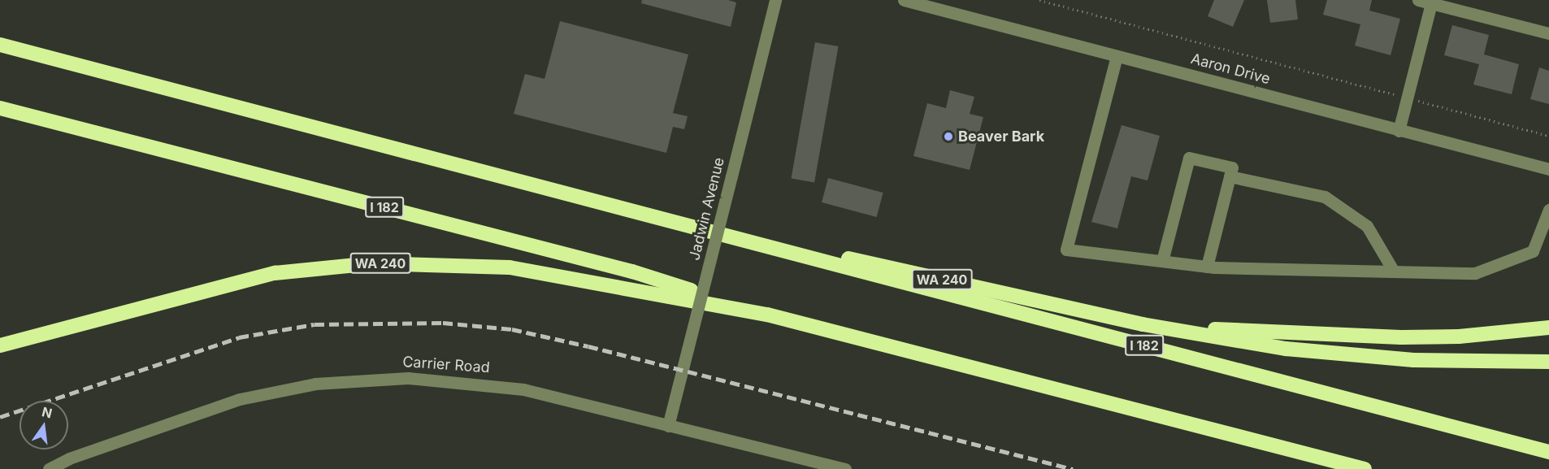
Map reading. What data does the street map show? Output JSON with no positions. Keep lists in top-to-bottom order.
{
  "streets": {
    "highway": ["I 182", "WA 240"],
    "street": ["Aaron Drive", "Jadwin Avenue", "Carrier Road"]
  },
  "crossings": [
    ["I 182", "WA 240"],
    ["Jadwin Avenue", "Carrier Road"]
  ],
  "places": ["Beaver Bark"],
  "north": "top"
}
